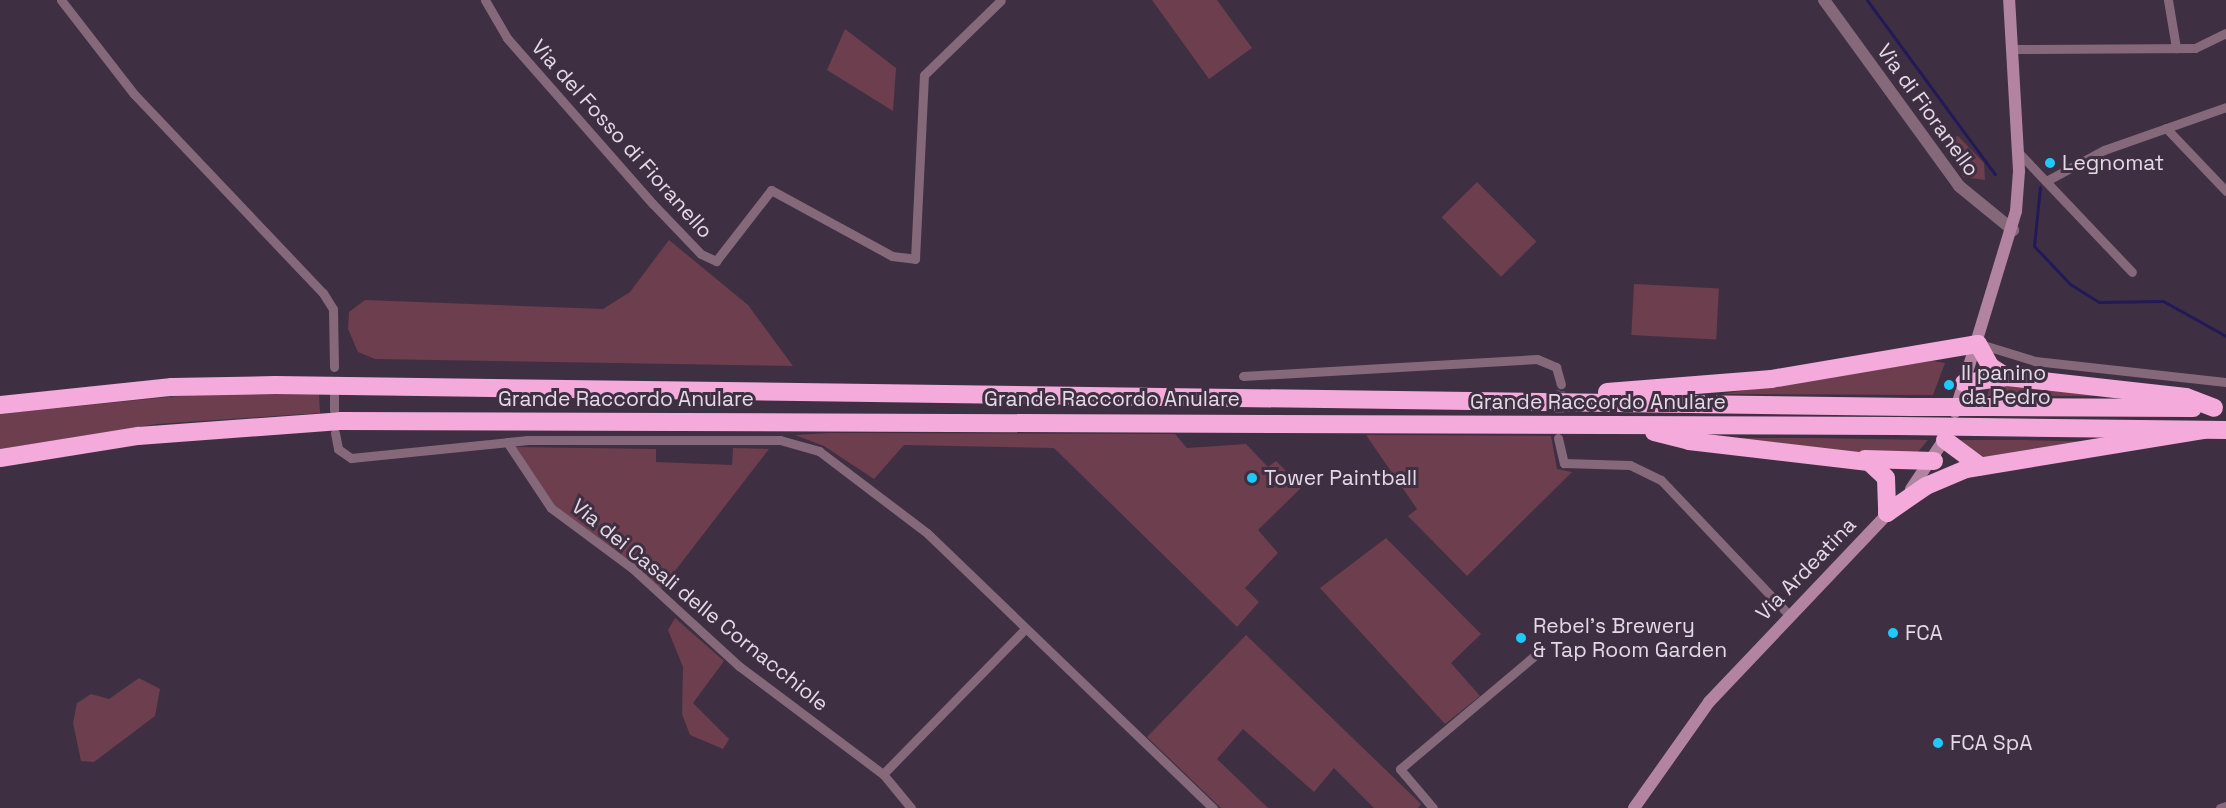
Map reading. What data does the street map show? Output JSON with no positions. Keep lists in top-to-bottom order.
{
  "streets": {
    "highway": ["Grande Raccordo Anulare"],
    "main road": ["Via Ardeatina"],
    "street": ["Via di Fioranello", "Via del Fosso di Fioranello", "Via dei Casali delle Cornacchiole"]
  },
  "crossings": [
    ["Via di Fioranello", "Via Ardeatina"]
  ],
  "places": [
    "Legnomat",
    "Il panino da Pedro",
    "Tower Paintball",
    "FCA",
    "Rebel's Brewery & Tap Room Garden",
    "FCA SpA"
  ]
}
